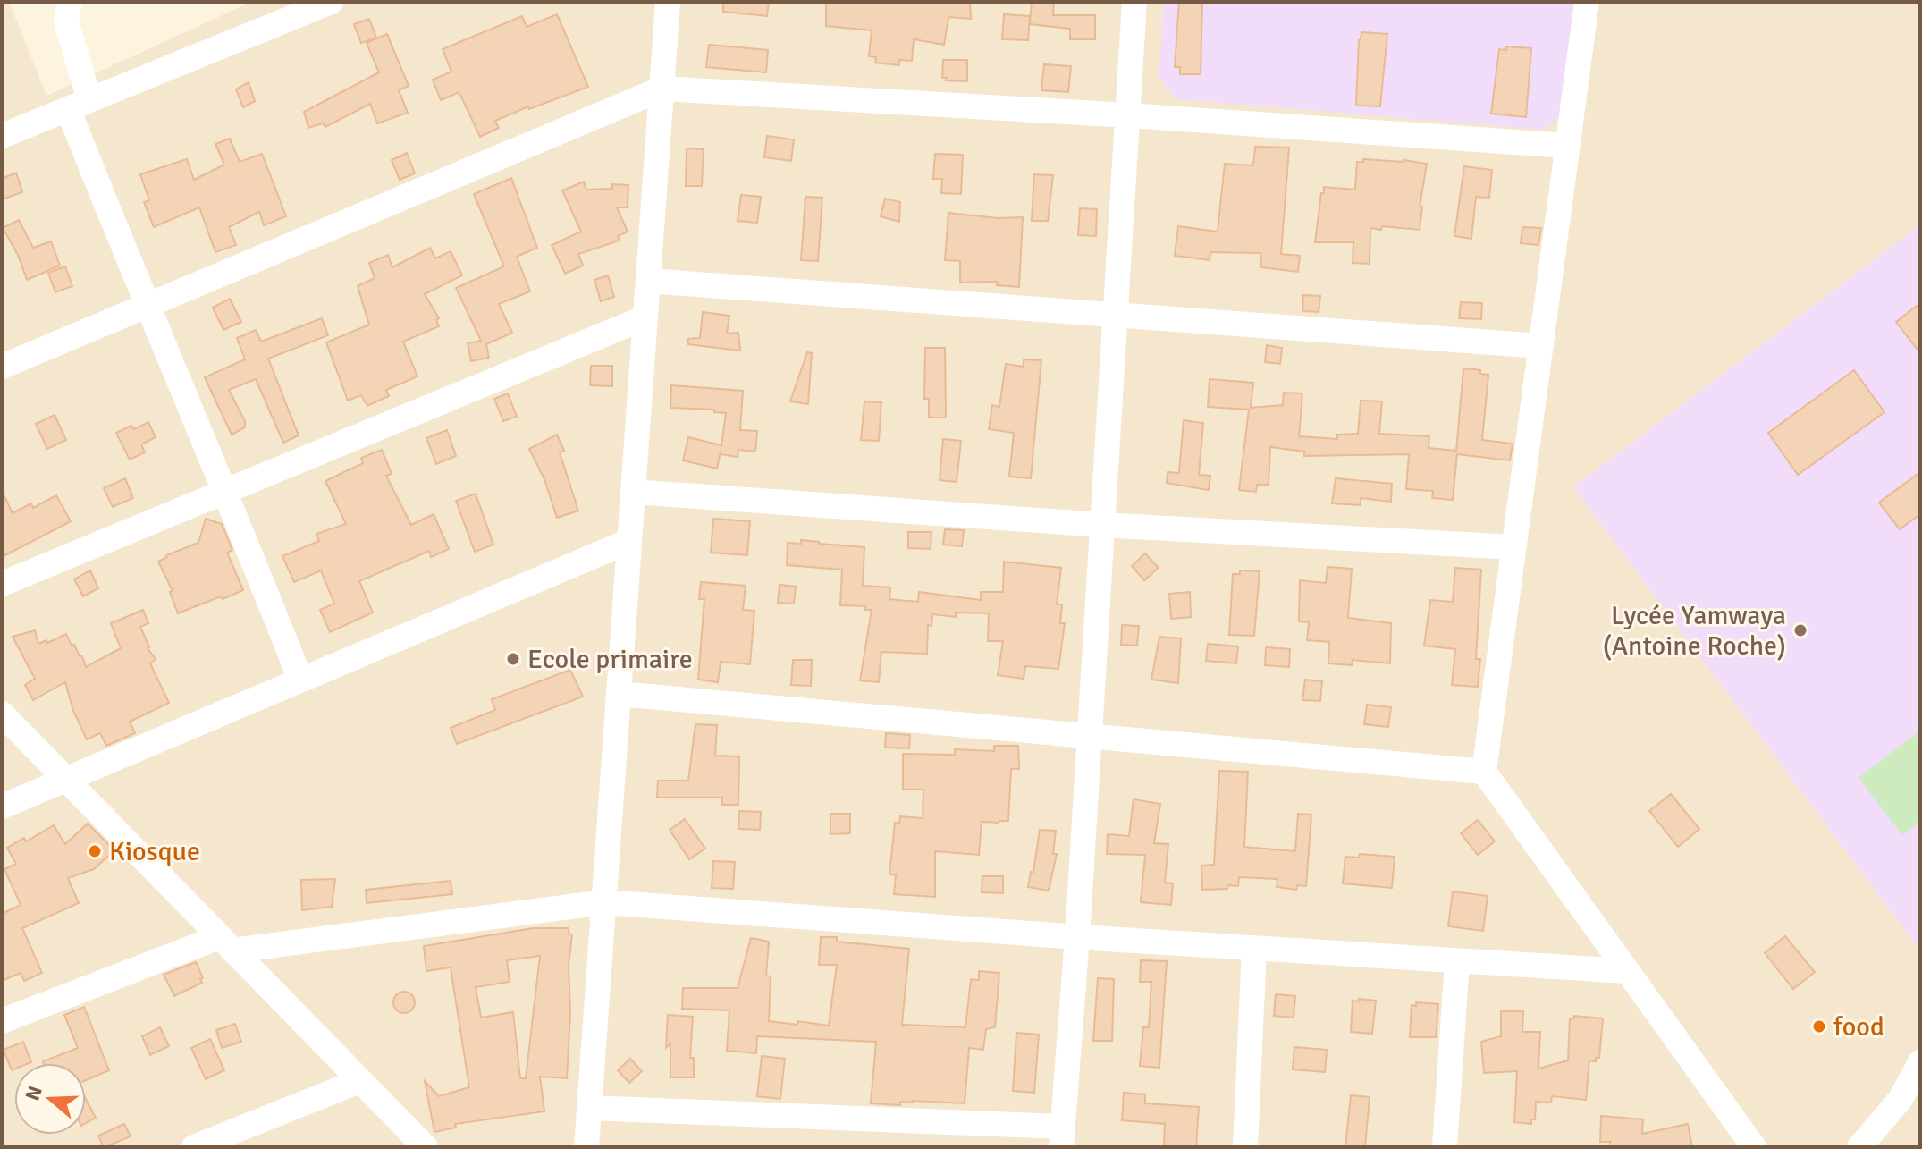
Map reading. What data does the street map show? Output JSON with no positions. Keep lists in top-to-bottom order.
{
  "places": [
    "Lycée Yamwaya (Antoine Roche)",
    "Ecole primaire",
    "Kiosque",
    "food"
  ],
  "north": "left"
}
